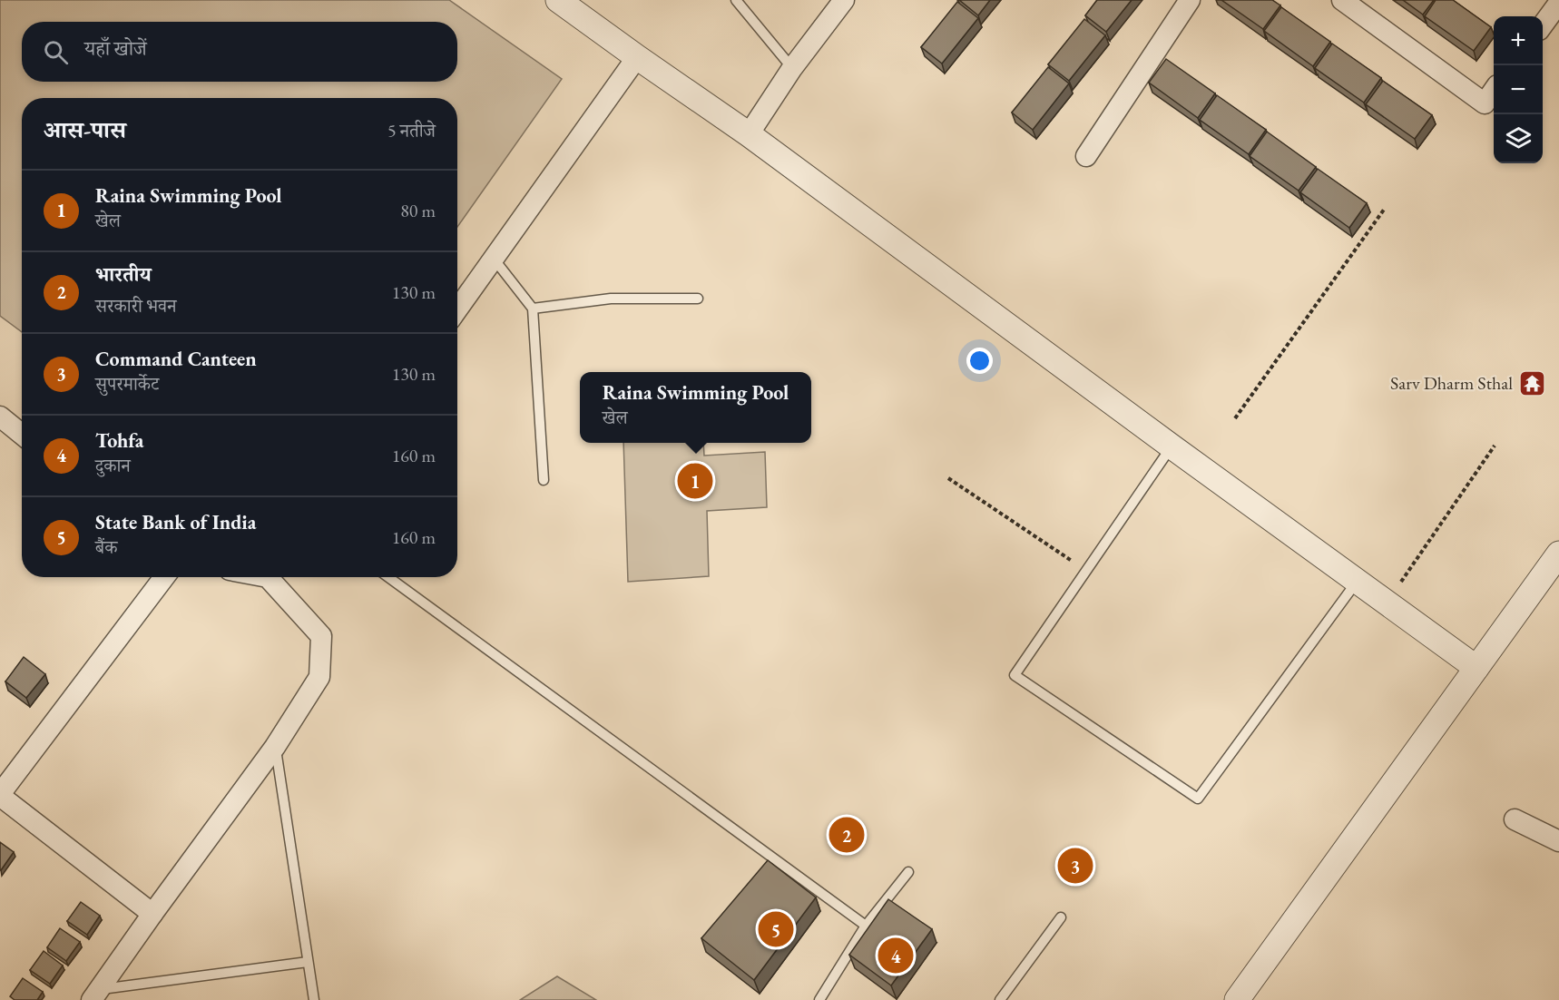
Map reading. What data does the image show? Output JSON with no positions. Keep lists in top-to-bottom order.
{
  "places": {
    "temple": ["Sarv Dharm Sthal"]
  },
  "page": {
    "map_buttons": ["+", "−"],
    "search": "यहाँ खोजें",
    "heading": ["आस-पास", "5 नतीजे"],
    "list": [
      {
        "mark": "1",
        "name": "Raina Swimming Pool",
        "note": "खेल",
        "value": "80 m"
      },
      {
        "mark": "2",
        "name": "भारतीय",
        "note": "सरकारी भवन",
        "value": "130 m"
      },
      {
        "mark": "3",
        "name": "Command Canteen",
        "note": "सुपरमार्केट",
        "value": "130 m"
      },
      {
        "mark": "4",
        "name": "Tohfa",
        "note": "दुकान",
        "value": "160 m"
      },
      {
        "mark": "5",
        "name": "State Bank of India",
        "note": "बैंक",
        "value": "160 m"
      }
    ],
    "popup": ["Raina Swimming Pool", "खेल"],
    "pins": [
      "1",
      "2",
      "3",
      "5",
      "4"
    ]
  }
}
